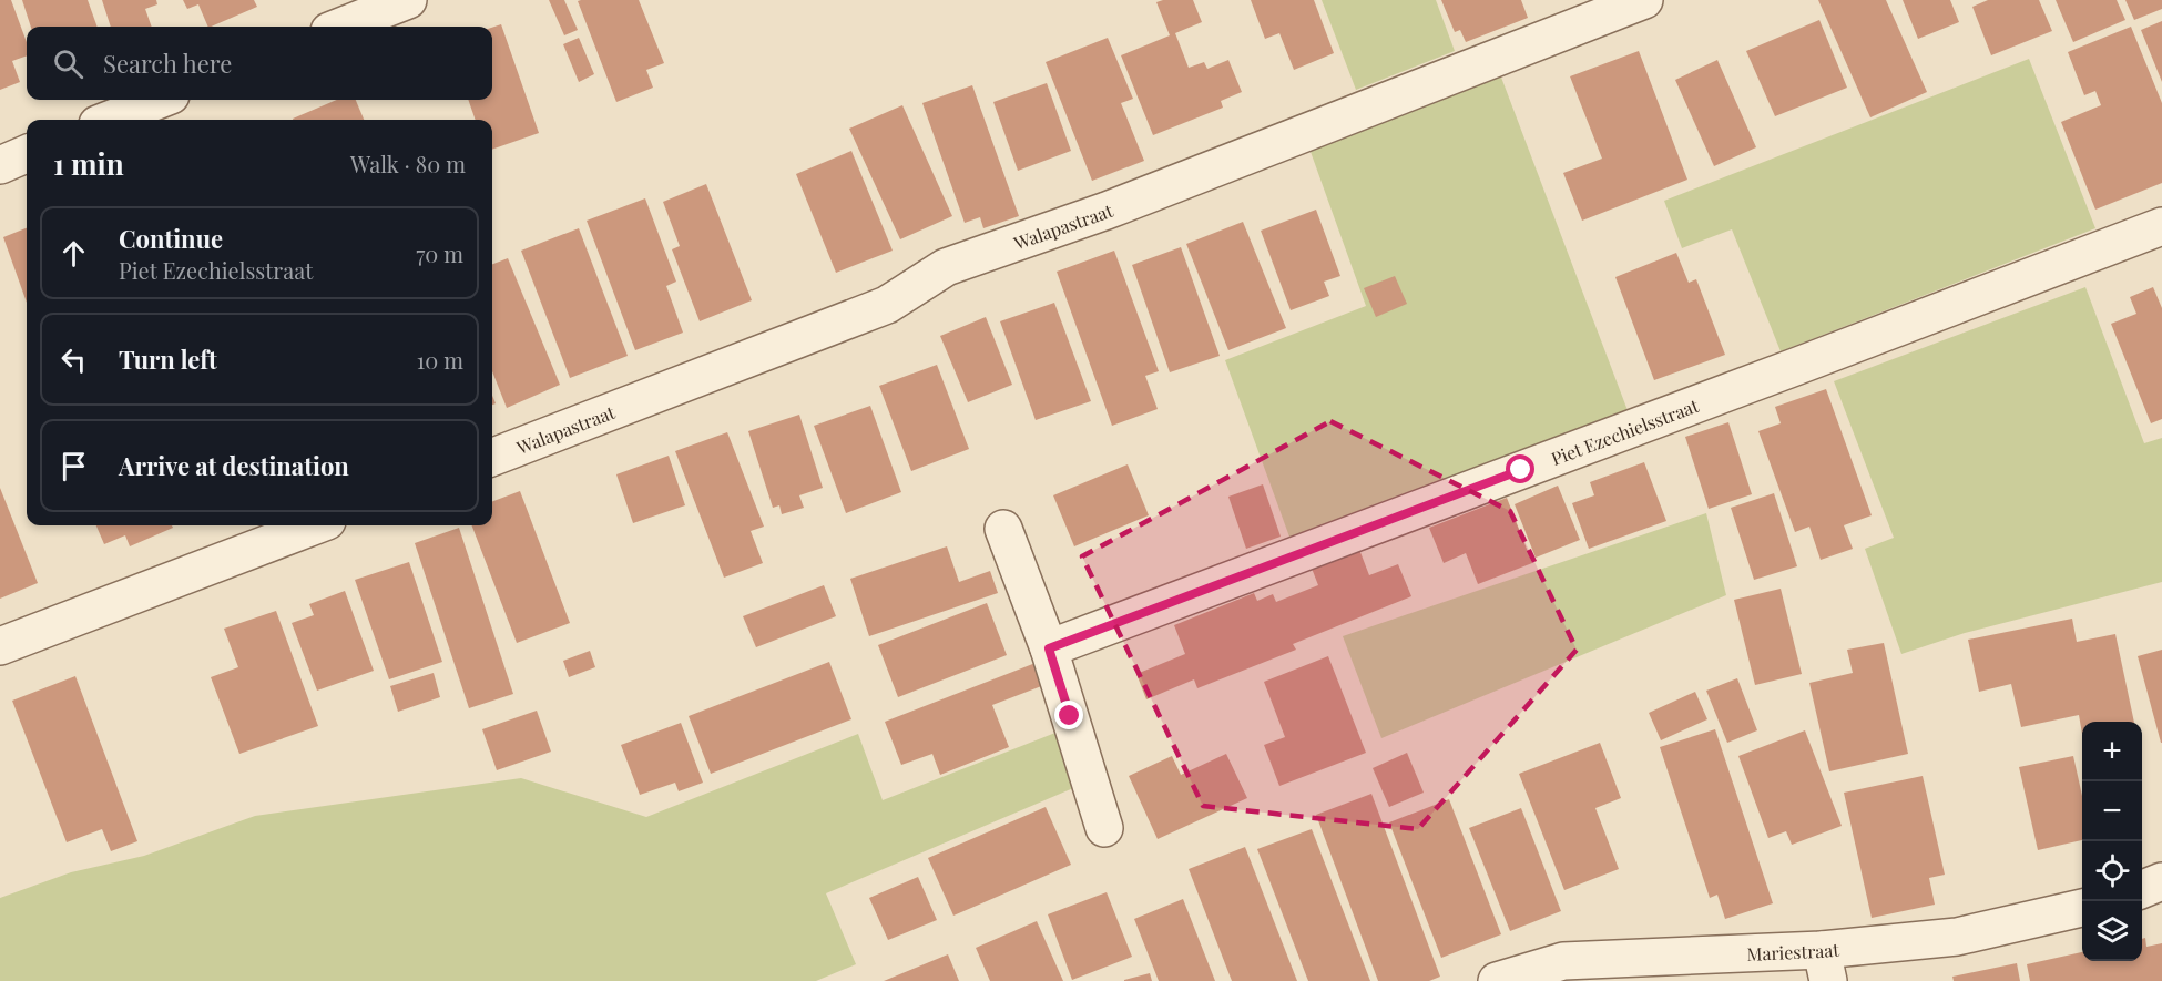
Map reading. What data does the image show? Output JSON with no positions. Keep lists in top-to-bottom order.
{
  "streets": {
    "street": ["Walapastraat", "Piet Ezechielsstraat", "Mariestraat"]
  },
  "page": {
    "search": "Search here",
    "heading": ["1 min", "Walk · 80 m"],
    "list": [
      ["Continue", "Piet Ezechielsstraat", "70 m"],
      ["Turn left", "10 m"],
      "Arrive at destination"
    ],
    "map_buttons": ["+", "−"]
  }
}
